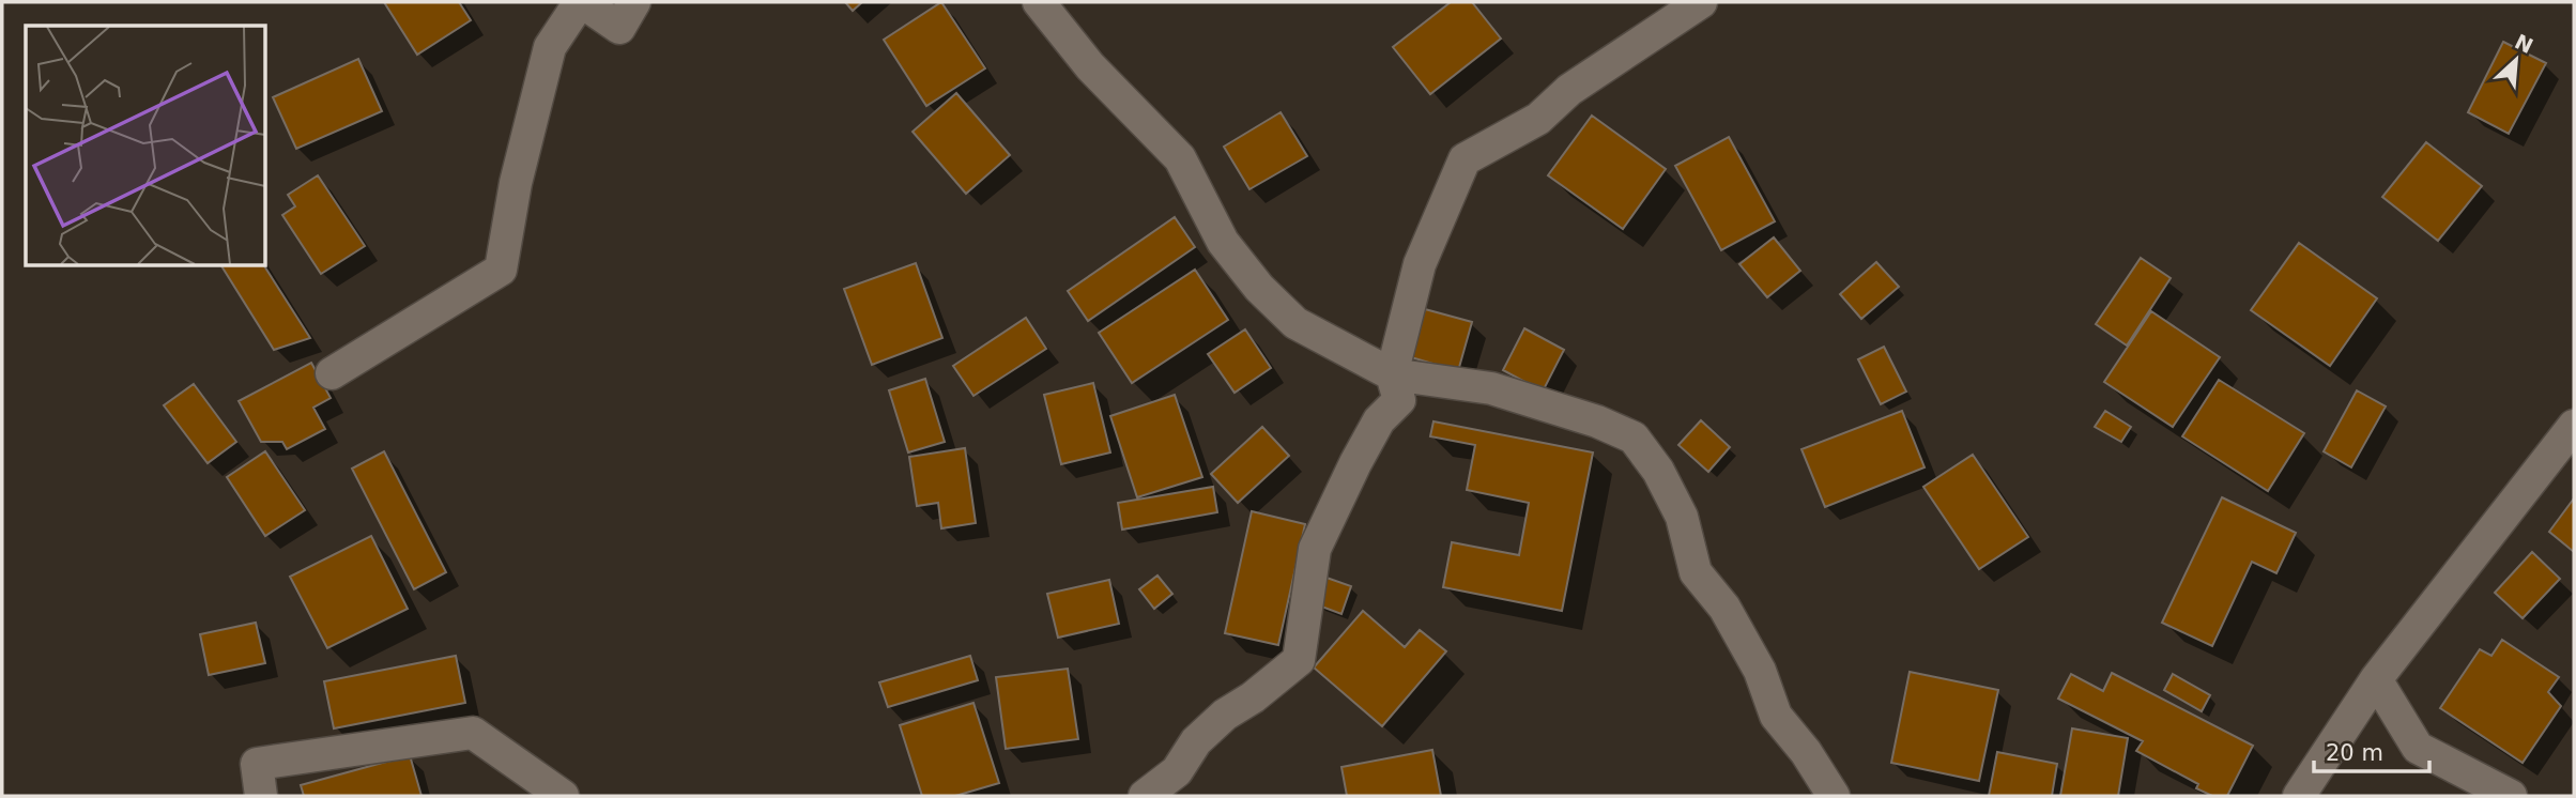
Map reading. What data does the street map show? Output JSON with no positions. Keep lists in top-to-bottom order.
{
  "scale_bar": "20 m",
  "north": "top right"
}
